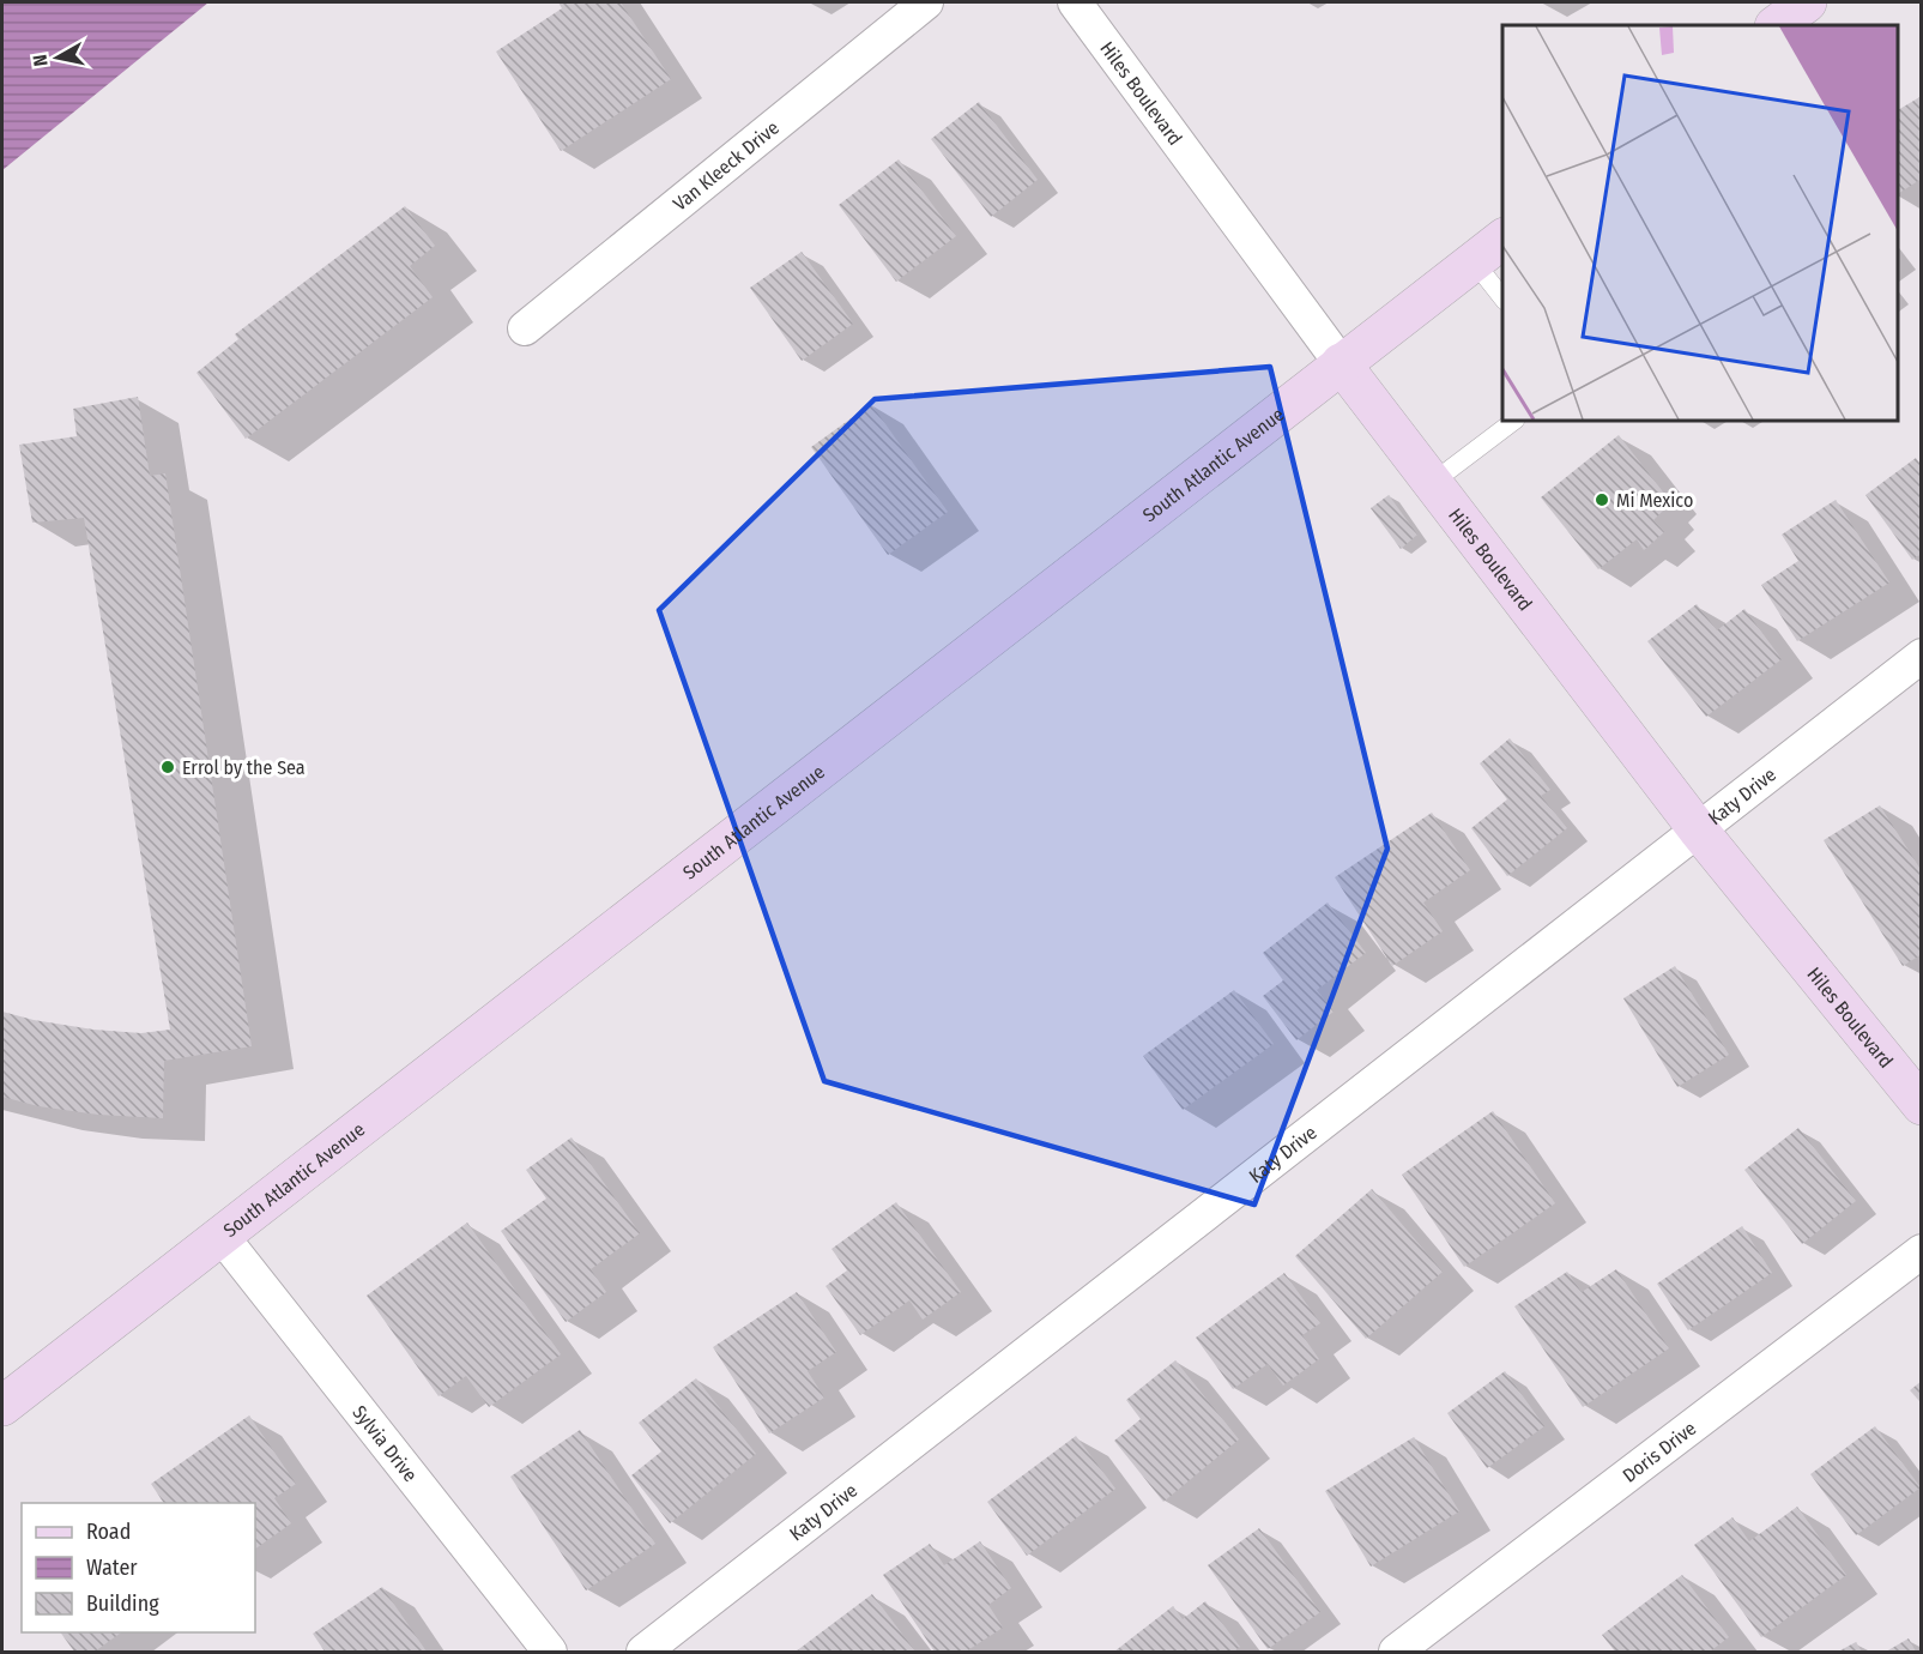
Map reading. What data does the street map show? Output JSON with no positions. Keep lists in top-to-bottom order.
{
  "streets": {
    "street": [
      "Hiles Boulevard",
      "Van Kleeck Drive",
      "South Atlantic Avenue",
      "Katy Drive",
      "Sylvia Drive",
      "Doris Drive"
    ]
  },
  "crossings": [
    ["Hiles Boulevard", "South Atlantic Avenue"],
    ["Hiles Boulevard", "Katy Drive"],
    ["South Atlantic Avenue", "Sylvia Drive"]
  ],
  "places": ["Mi Mexico", "Errol by the Sea"],
  "legend": ["Road", "Water", "Building"],
  "north": "left"
}
